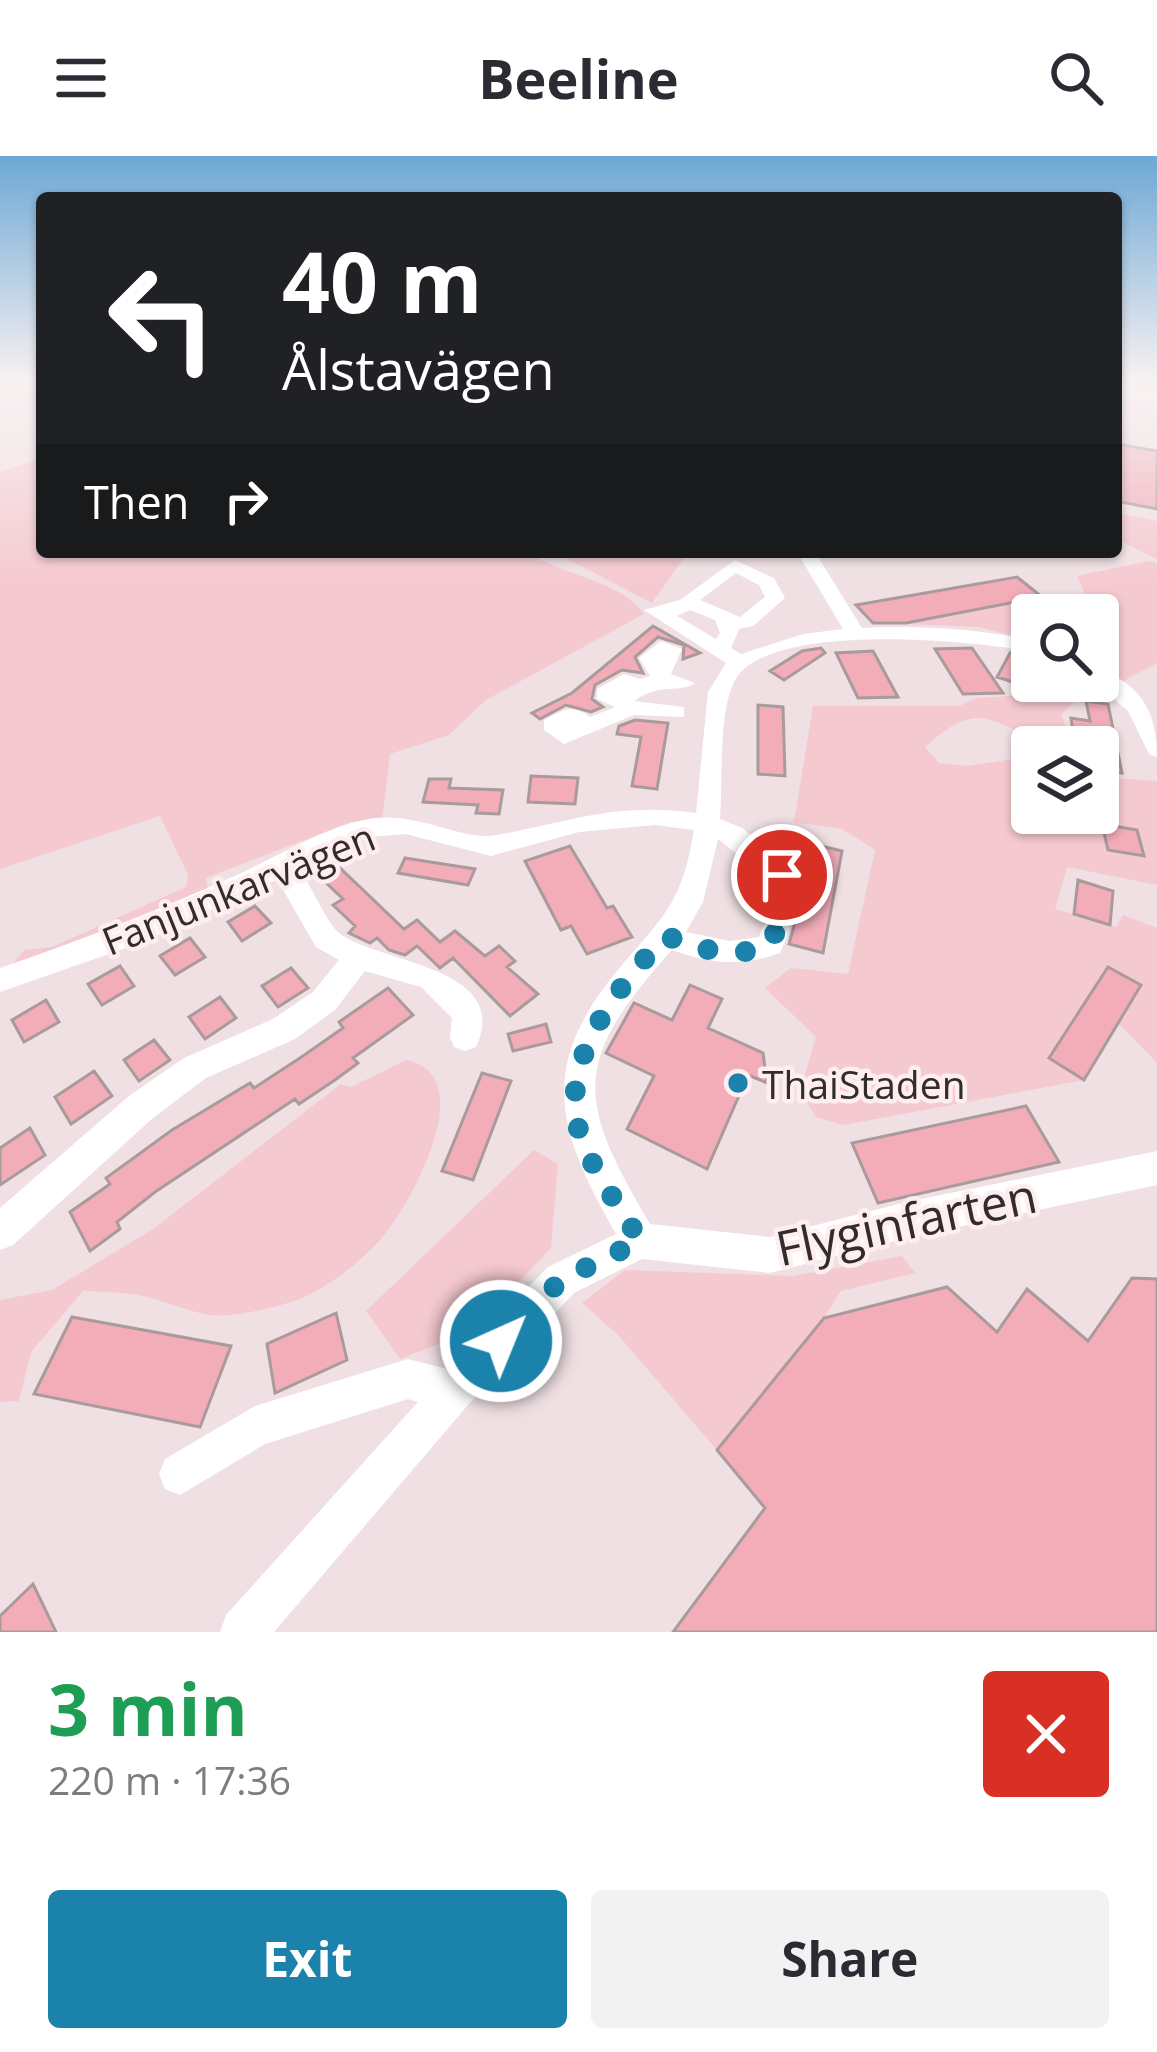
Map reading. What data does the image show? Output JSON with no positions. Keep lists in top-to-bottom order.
{
  "streets": {
    "street": ["Fanjunkarvägen", "Flyginfarten"]
  },
  "places": ["ThaiStaden"],
  "page": {
    "header": "Beeline",
    "turn": ["40 m", "Ålstavägen"],
    "then": "Then",
    "heading": ["3 min", "220 m · 17:36"],
    "buttons": ["Exit", "Share"]
  }
}
